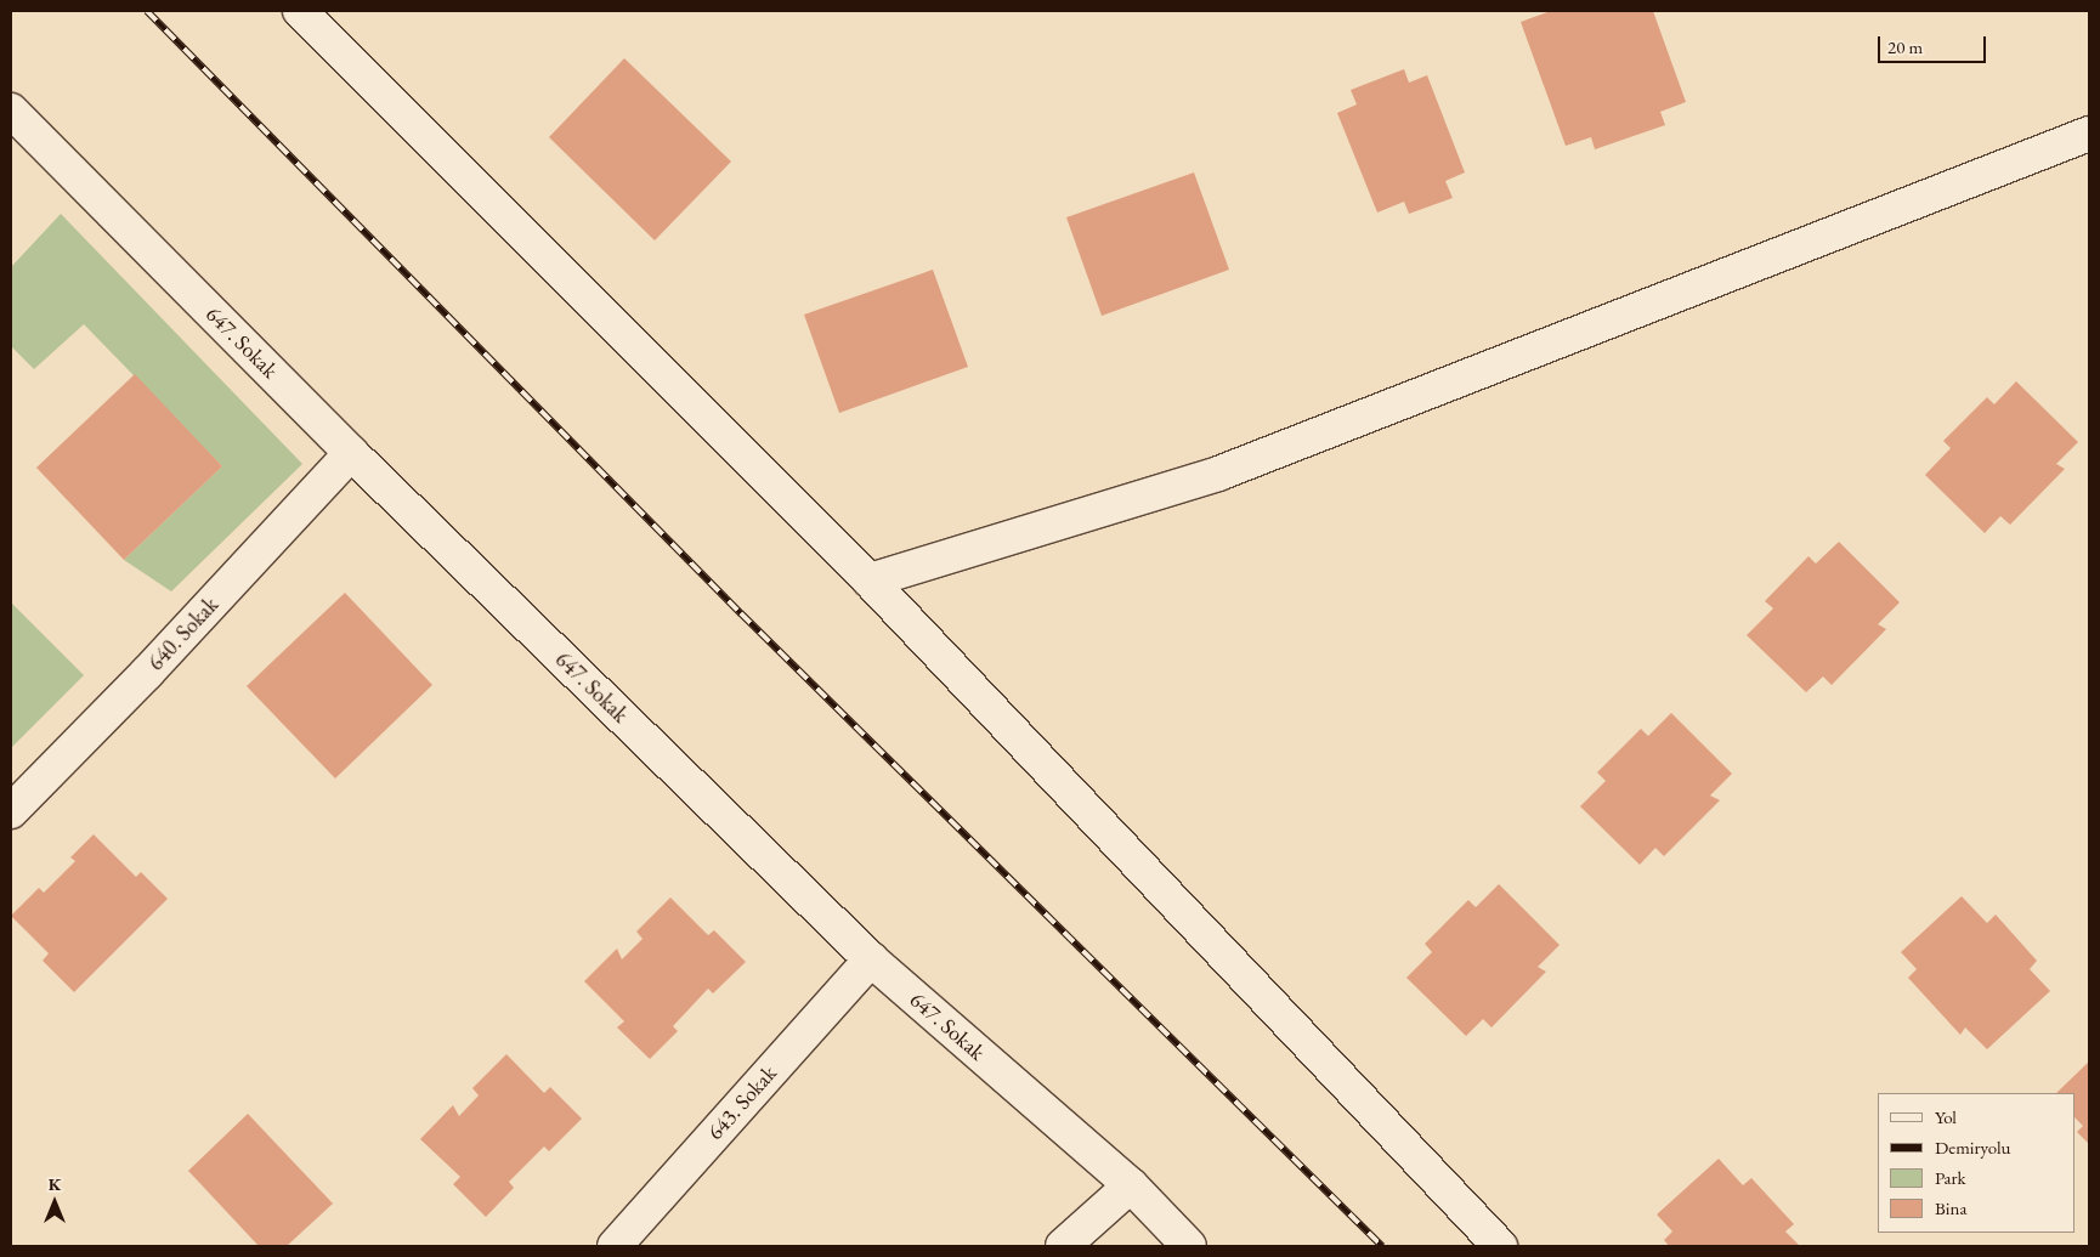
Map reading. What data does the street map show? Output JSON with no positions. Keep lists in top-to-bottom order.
{
  "streets": {
    "street": ["647. Sokak", "640. Sokak", "643. Sokak"]
  },
  "crossings": [
    ["647. Sokak", "640. Sokak"],
    ["647. Sokak", "643. Sokak"]
  ],
  "legend": [
    "Yol",
    "Demiryolu",
    "Park",
    "Bina"
  ],
  "scale_bar": "20 m",
  "north": "top"
}
